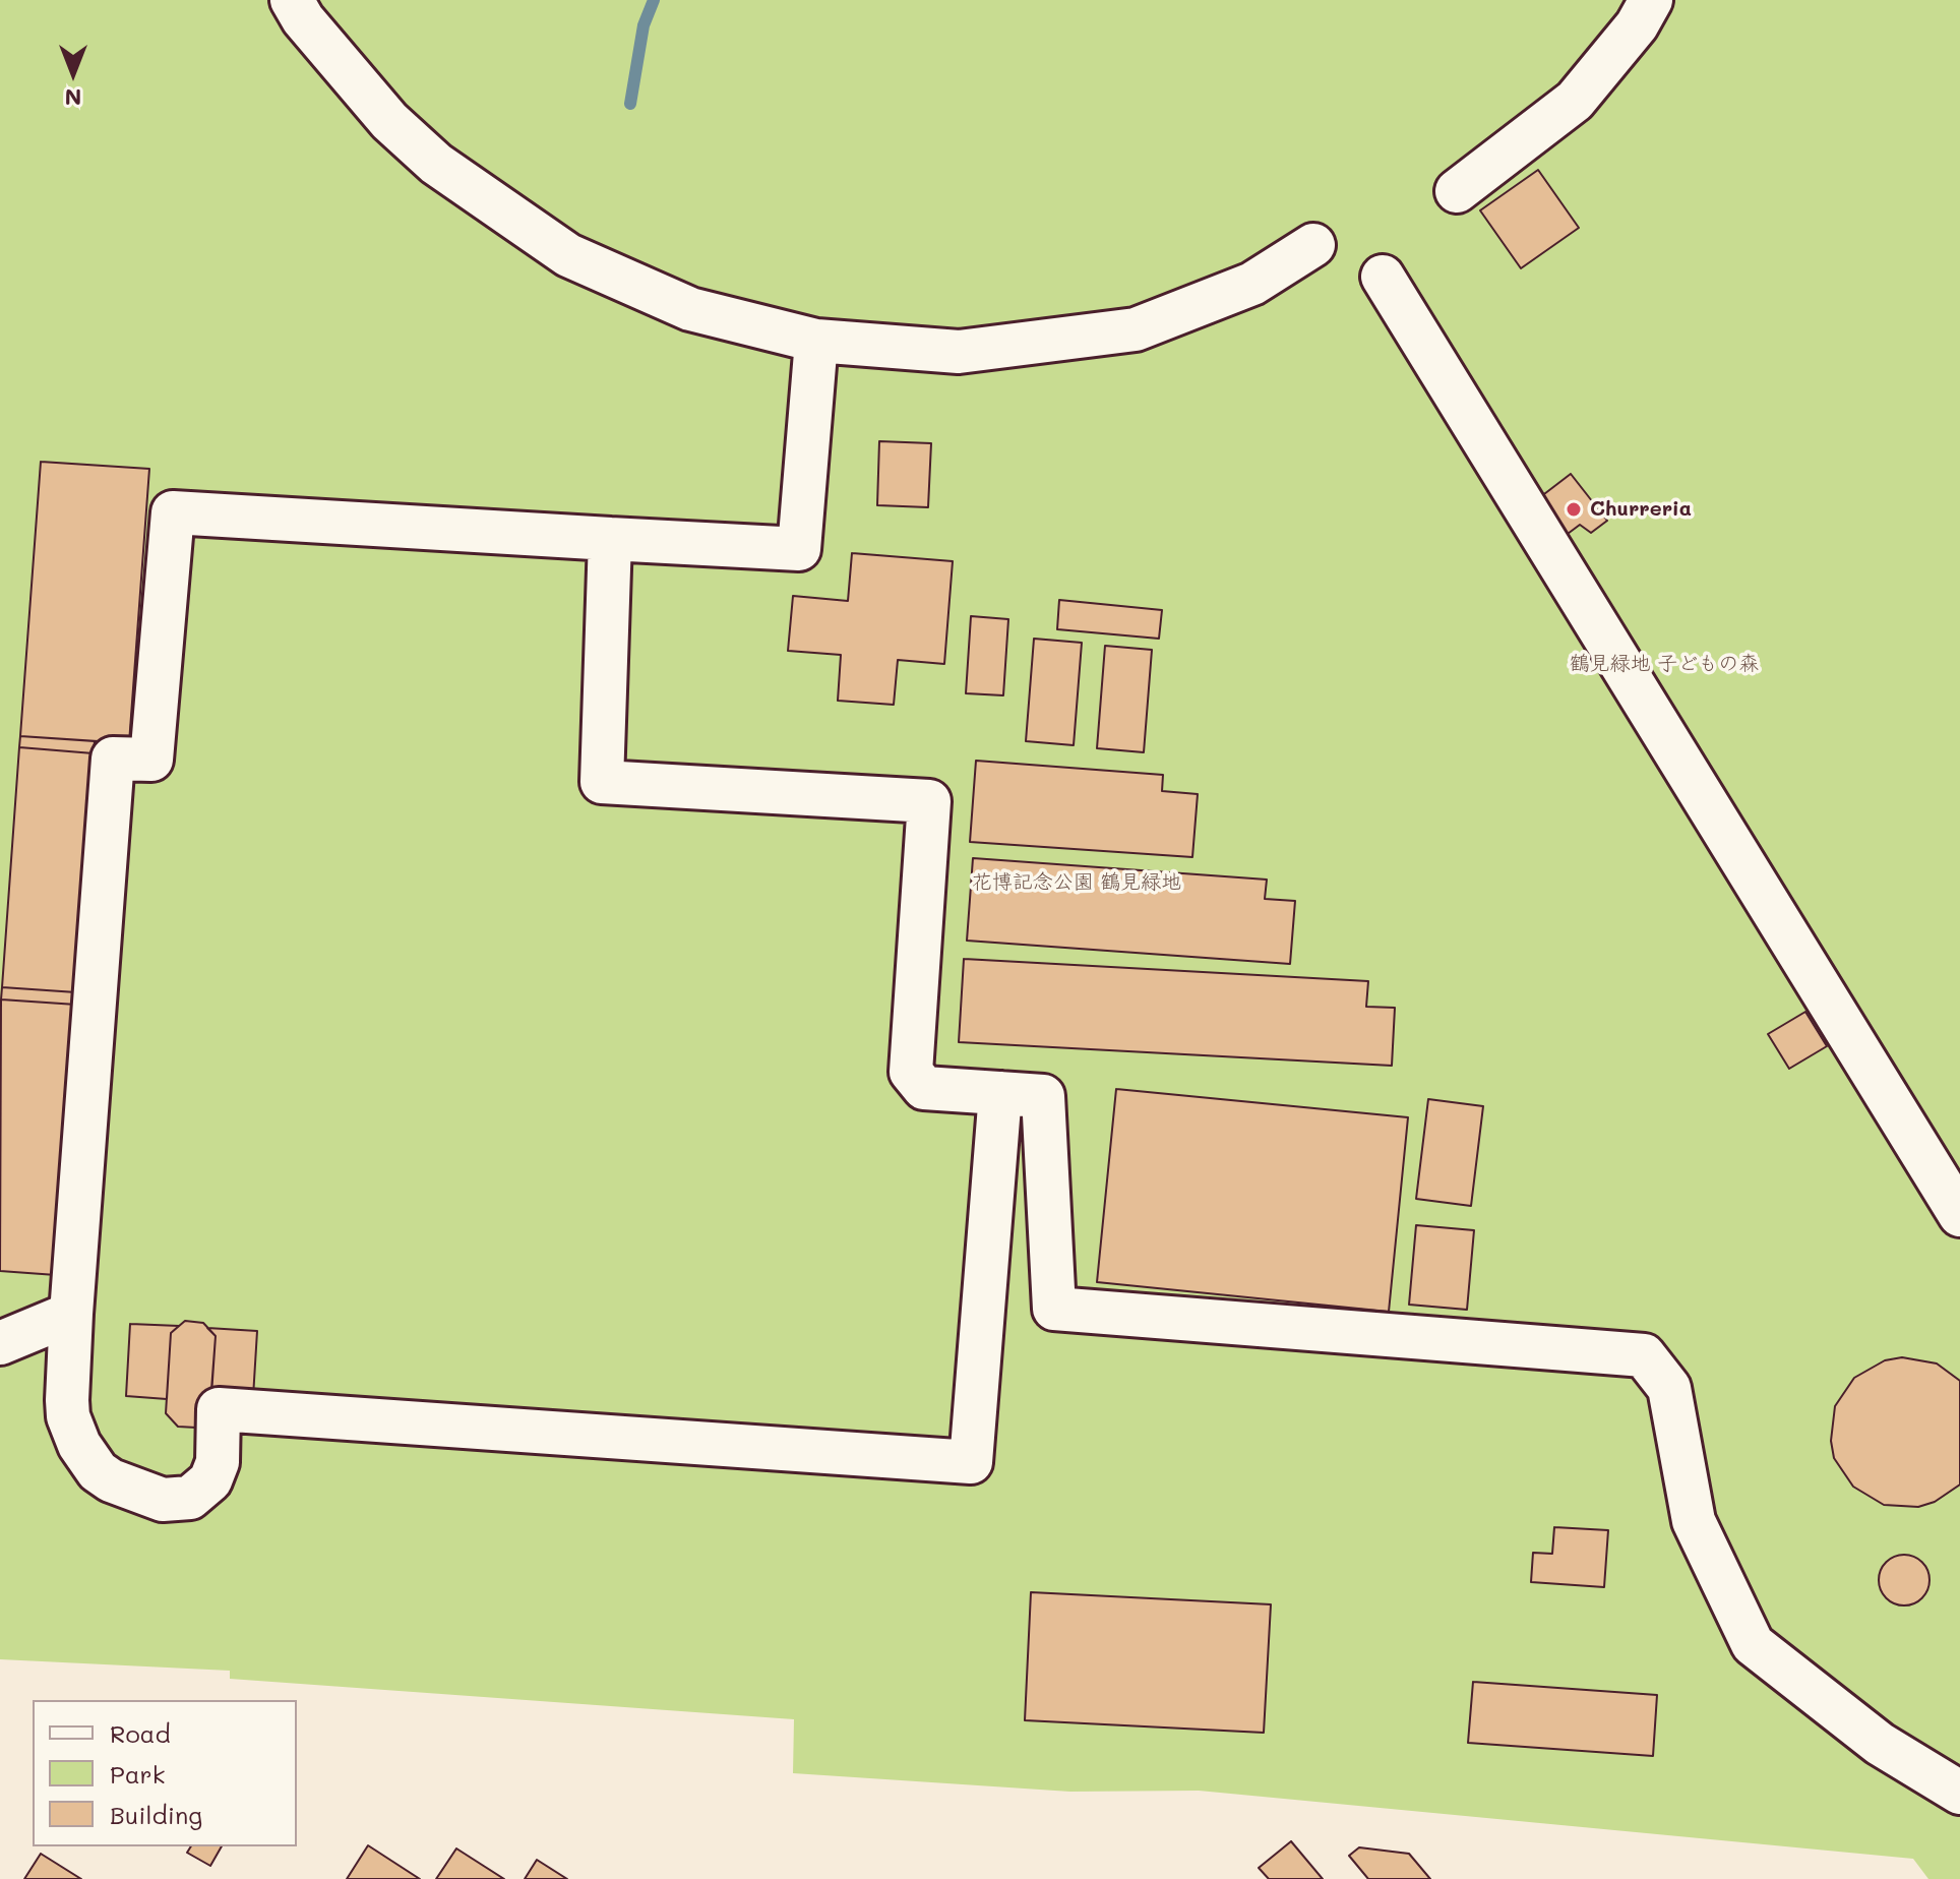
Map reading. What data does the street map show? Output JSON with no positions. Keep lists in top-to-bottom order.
{
  "parks": ["鶴見緑地 子どもの森", "花博記念公園 鶴見緑地"],
  "places": ["Churreria"],
  "legend": ["Road", "Park", "Building"],
  "north": "bottom"
}
